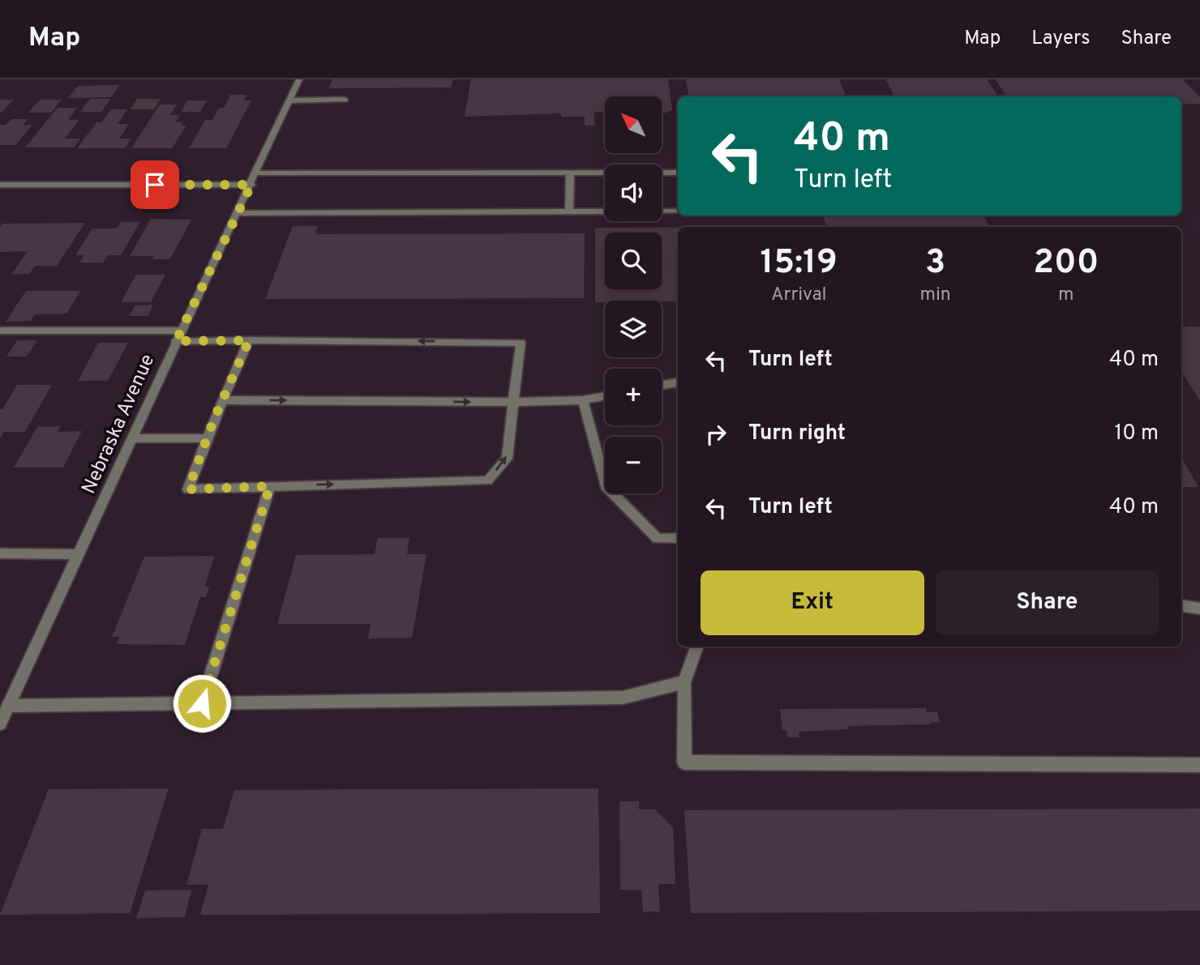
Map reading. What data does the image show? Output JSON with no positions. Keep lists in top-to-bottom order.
{
  "streets": {
    "street": ["Nebraska Avenue"]
  },
  "north": "top left",
  "page": {
    "header": "Map",
    "nav": ["Map", "Layers", "Share"],
    "map_buttons": ["+", "−"],
    "turn": ["40 m", "Turn left"],
    "eta": [
      "15:19",
      "Arrival",
      "3",
      "min",
      "200",
      "m"
    ],
    "list": [
      {
        "name": "Turn left",
        "value": "40 m"
      },
      {
        "name": "Turn right",
        "value": "10 m"
      },
      {
        "name": "Turn left",
        "value": "40 m"
      }
    ],
    "buttons": ["Exit", "Share"]
  }
}
